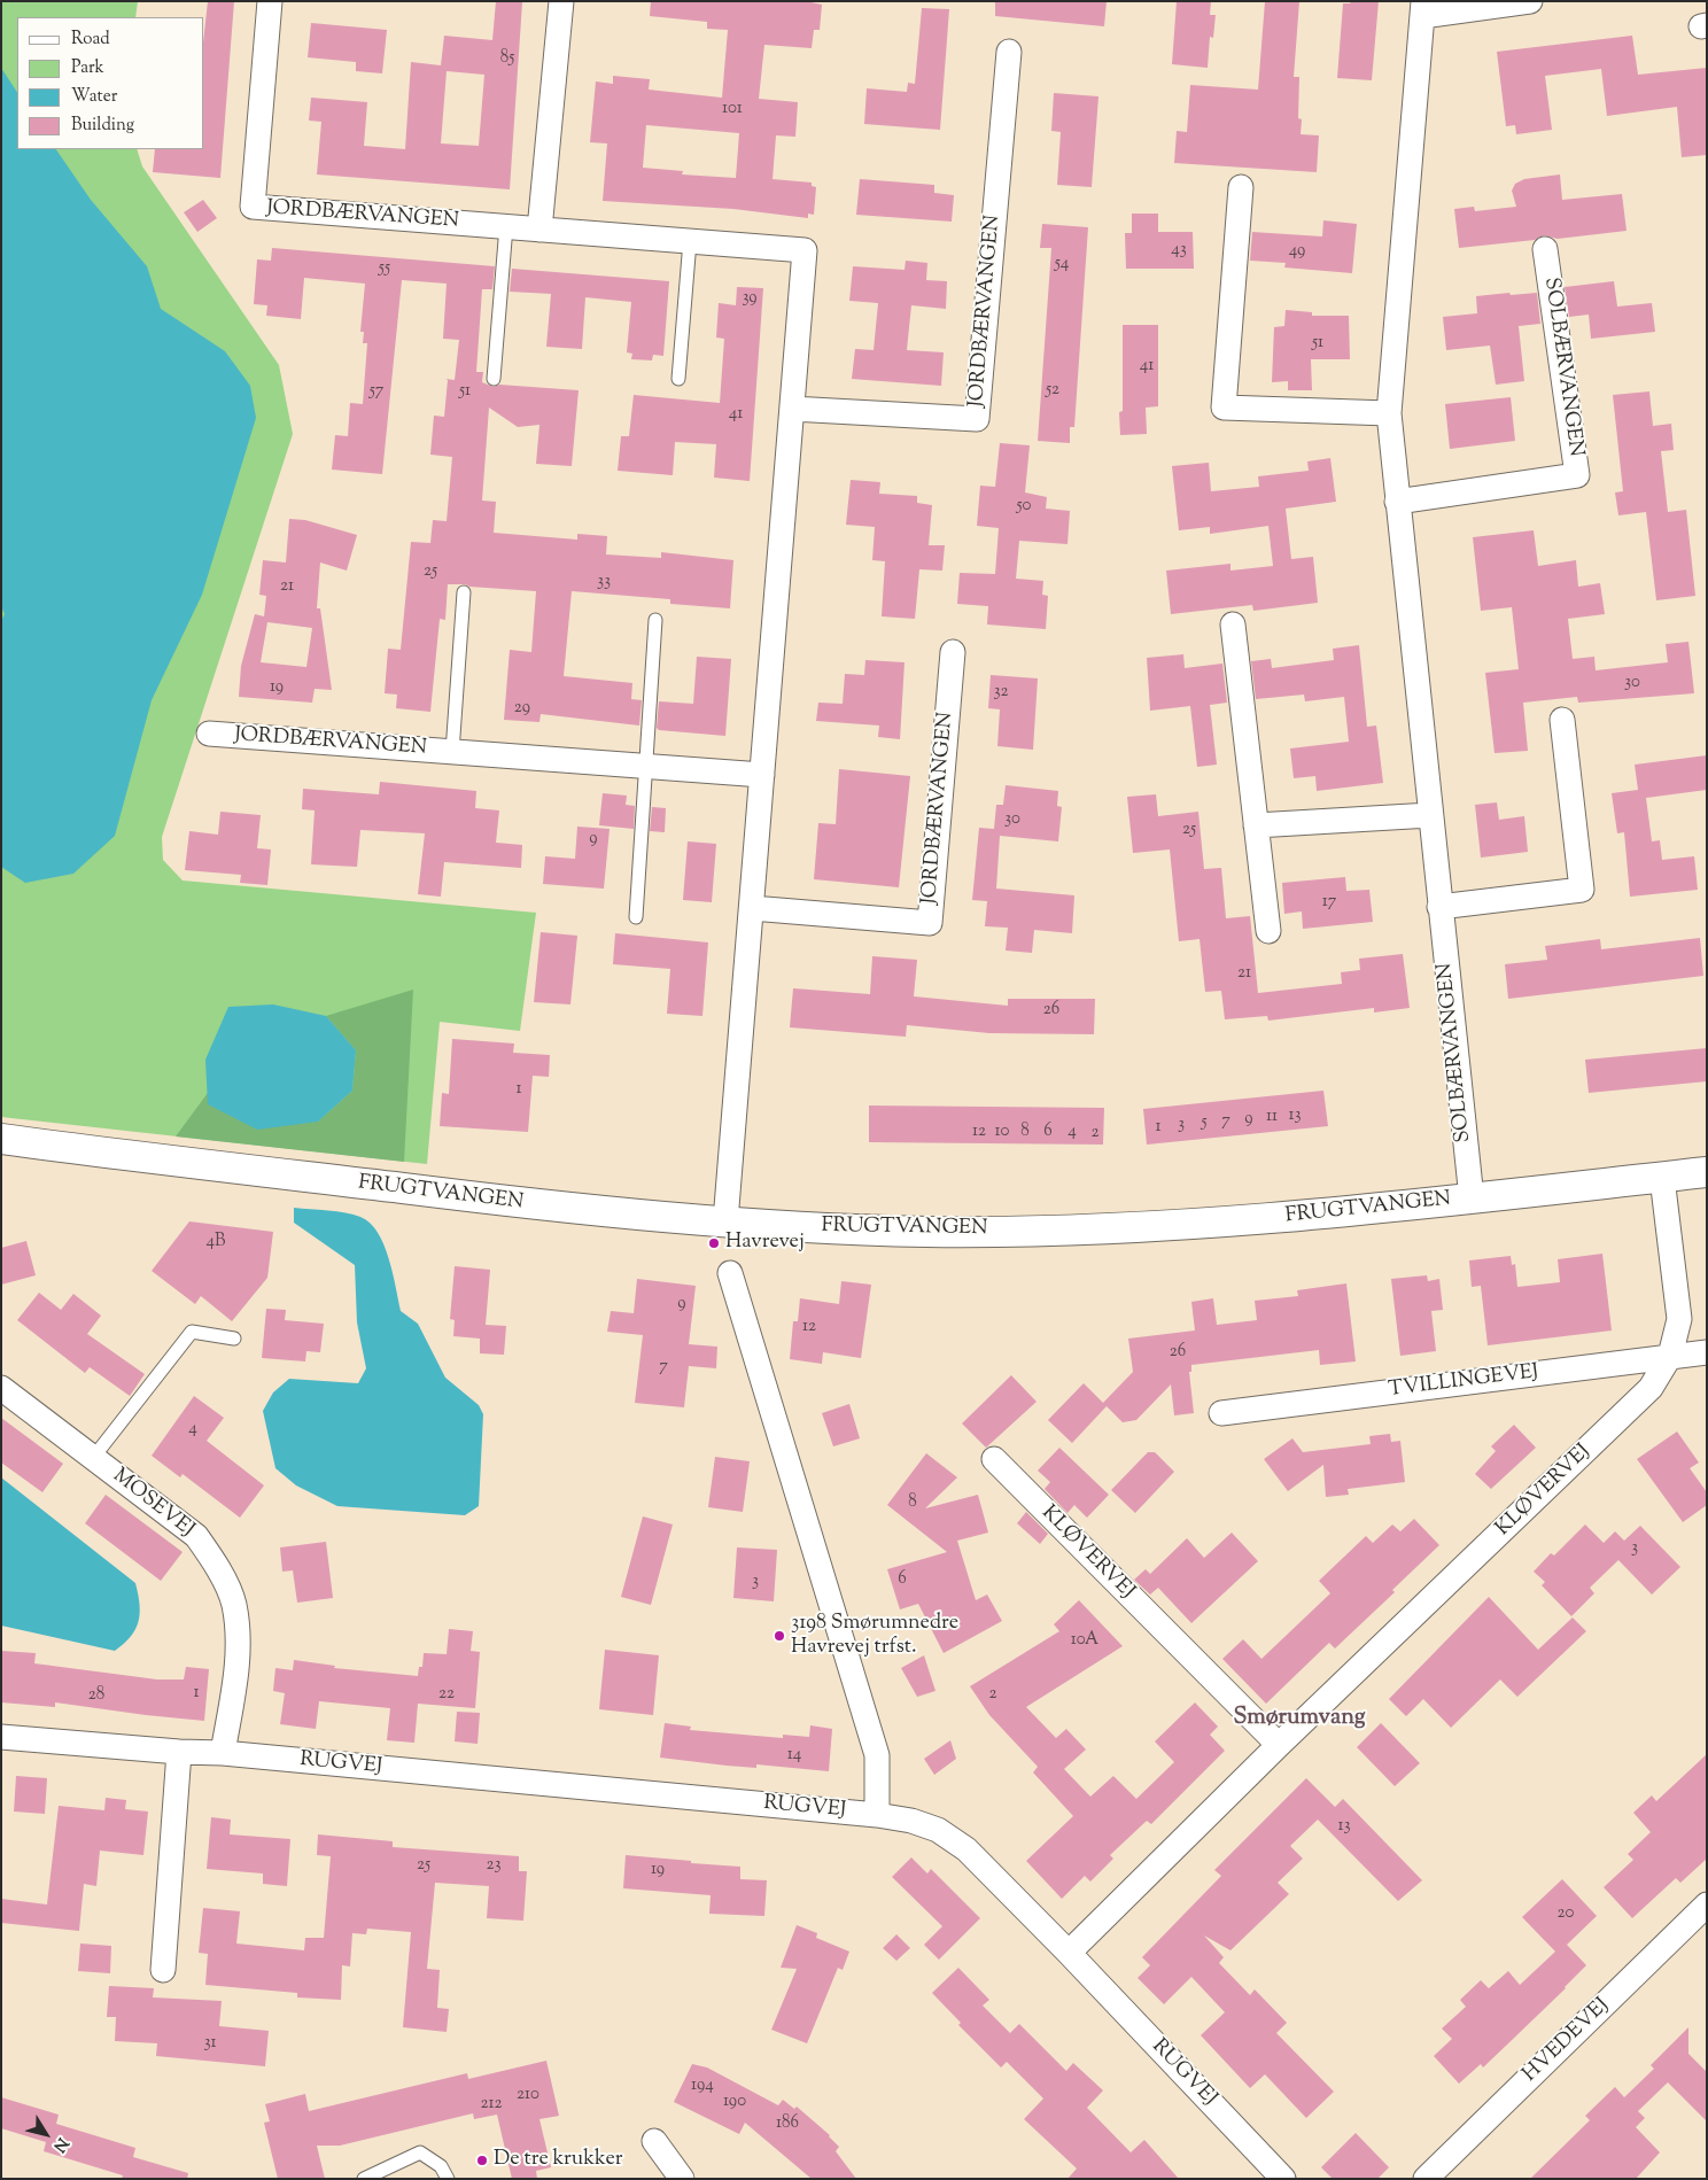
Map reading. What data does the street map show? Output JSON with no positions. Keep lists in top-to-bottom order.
{
  "streets": {
    "street": [
      "JORDBÆRVANGEN",
      "SOLBÆRVANGEN",
      "FRUGTVANGEN",
      "TVILLINGEVEJ",
      "KLØVERVEJ",
      "MOSEVEJ",
      "RUGVEJ",
      "HVEDEVEJ"
    ]
  },
  "crossings": [
    ["JORDBÆRVANGEN", "FRUGTVANGEN"],
    ["SOLBÆRVANGEN", "FRUGTVANGEN"],
    ["FRUGTVANGEN", "KLØVERVEJ"],
    ["TVILLINGEVEJ", "KLØVERVEJ"],
    ["KLØVERVEJ", "RUGVEJ"],
    ["MOSEVEJ", "RUGVEJ"]
  ],
  "districts": ["Smørumvang"],
  "places": ["Havrevej", "3198 Smørumnedre Havrevej trfst.", "De tre krukker"],
  "house_numbers": [
    "85",
    "101",
    "43",
    "49",
    "54",
    "55",
    "39",
    "51",
    "41",
    "52",
    "57",
    "51",
    "41",
    "50",
    "25",
    "33",
    "21",
    "30",
    "19",
    "32",
    "29",
    "30",
    "25",
    "9",
    "17",
    "21",
    "26",
    "1",
    "13",
    "11",
    "9",
    "7",
    "5",
    "3",
    "1",
    "12",
    "10",
    "8",
    "6",
    "4",
    "2",
    "4B",
    "9",
    "12",
    "26",
    "7",
    "4",
    "8",
    "3",
    "6",
    "3",
    "10A",
    "1",
    "22",
    "2",
    "28",
    "14",
    "13",
    "25",
    "23",
    "19",
    "20",
    "31",
    "194",
    "210",
    "190",
    "212",
    "186"
  ],
  "legend": [
    "Road",
    "Park",
    "Water",
    "Building"
  ],
  "north": "bottom right"
}
